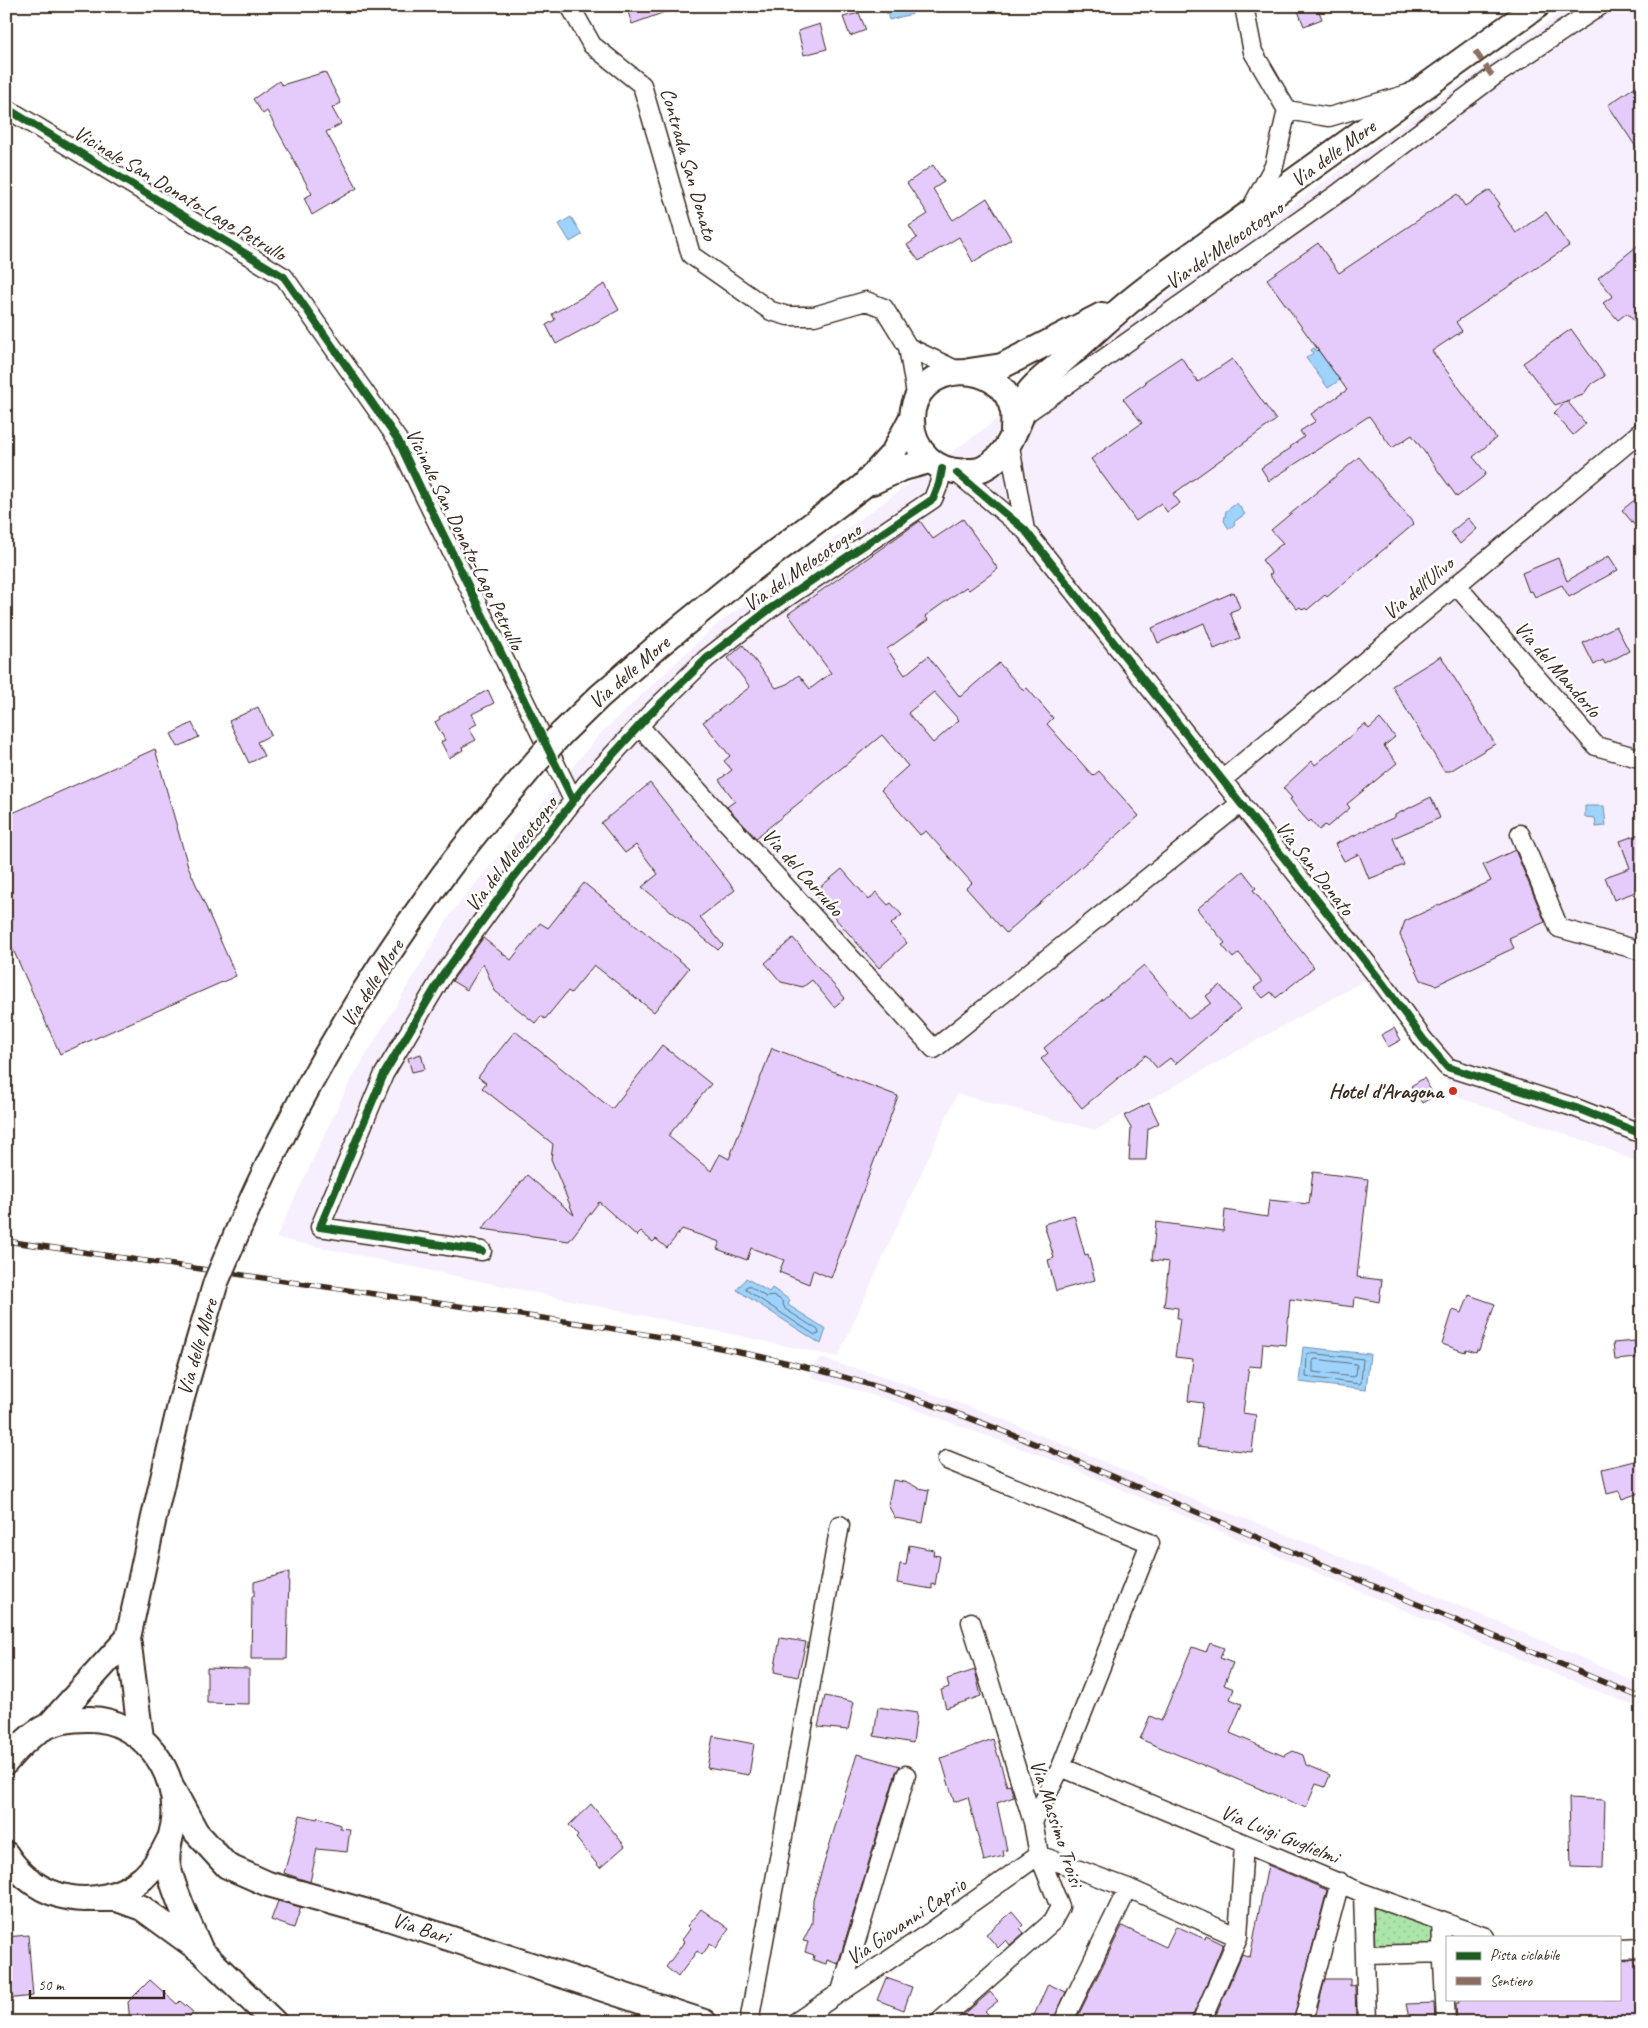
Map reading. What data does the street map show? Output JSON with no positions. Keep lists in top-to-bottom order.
{
  "streets": {
    "main road": ["Via delle More", "Via Bari"],
    "street": [
      "Contrada San Donato",
      "Vicinale San Donato-Lago Petrullo",
      "Via del Melocotogno",
      "Via dell'Ulivo",
      "Via del Mandorlo",
      "Via San Donato",
      "Via del Carrubo",
      "Via Massimo Troisi",
      "Via Luigi Guglielmi",
      "Via Giovanni Caprio"
    ]
  },
  "crossings": [
    ["Vicinale San Donato-Lago Petrullo", "Via del Melocotogno"],
    ["Via del Melocotogno", "Via San Donato"],
    ["Via del Melocotogno", "Via del Carrubo"],
    ["Via dell'Ulivo", "Via del Mandorlo"],
    ["Via dell'Ulivo", "Via San Donato"],
    ["Via San Donato", "Via del Carrubo"],
    ["Via Massimo Troisi", "Via Giovanni Caprio"]
  ],
  "places": ["Hotel d'Aragona"],
  "legend": ["Pista ciclabile", "Sentiero"],
  "scale_bar": "50 m"
}
